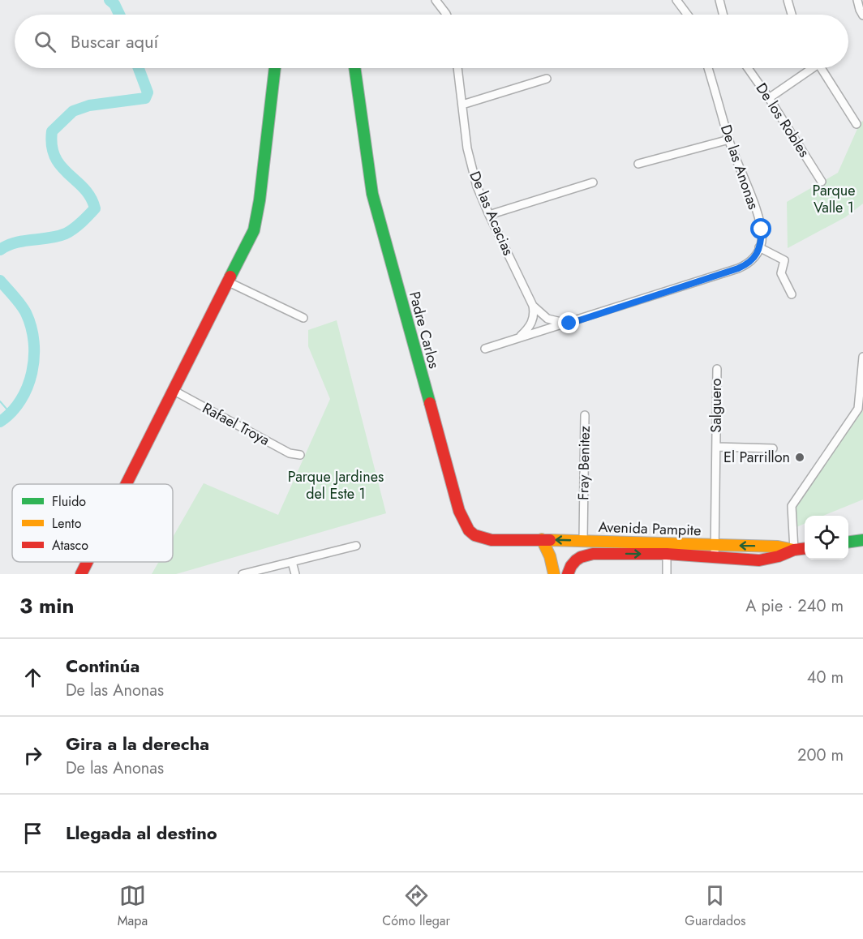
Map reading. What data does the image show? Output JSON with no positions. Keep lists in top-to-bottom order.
{
  "streets": {
    "street": [
      "De los Robles",
      "De las Anonas",
      "De las Acacias",
      "Padre Carlos",
      "Salguero",
      "Rafael Troya",
      "Fray Benitez",
      "Avenida Pampite"
    ]
  },
  "crossings": [
    ["Padre Carlos", "Avenida Pampite"],
    ["Salguero", "Avenida Pampite"],
    ["Fray Benitez", "Avenida Pampite"]
  ],
  "parks": ["Parque Valle 1", "Parque Jardines del Este 1"],
  "places": ["El Parrillon"],
  "legend": ["Fluido", "Lento", "Atasco"],
  "page": {
    "search": "Buscar aquí",
    "heading": ["3 min", "A pie · 240 m"],
    "list": [
      ["Continúa", "De las Anonas", "40 m"],
      ["Gira a la derecha", "De las Anonas", "200 m"],
      "Llegada al destino"
    ],
    "nav": ["Mapa", "Cómo llegar", "Guardados"]
  }
}
